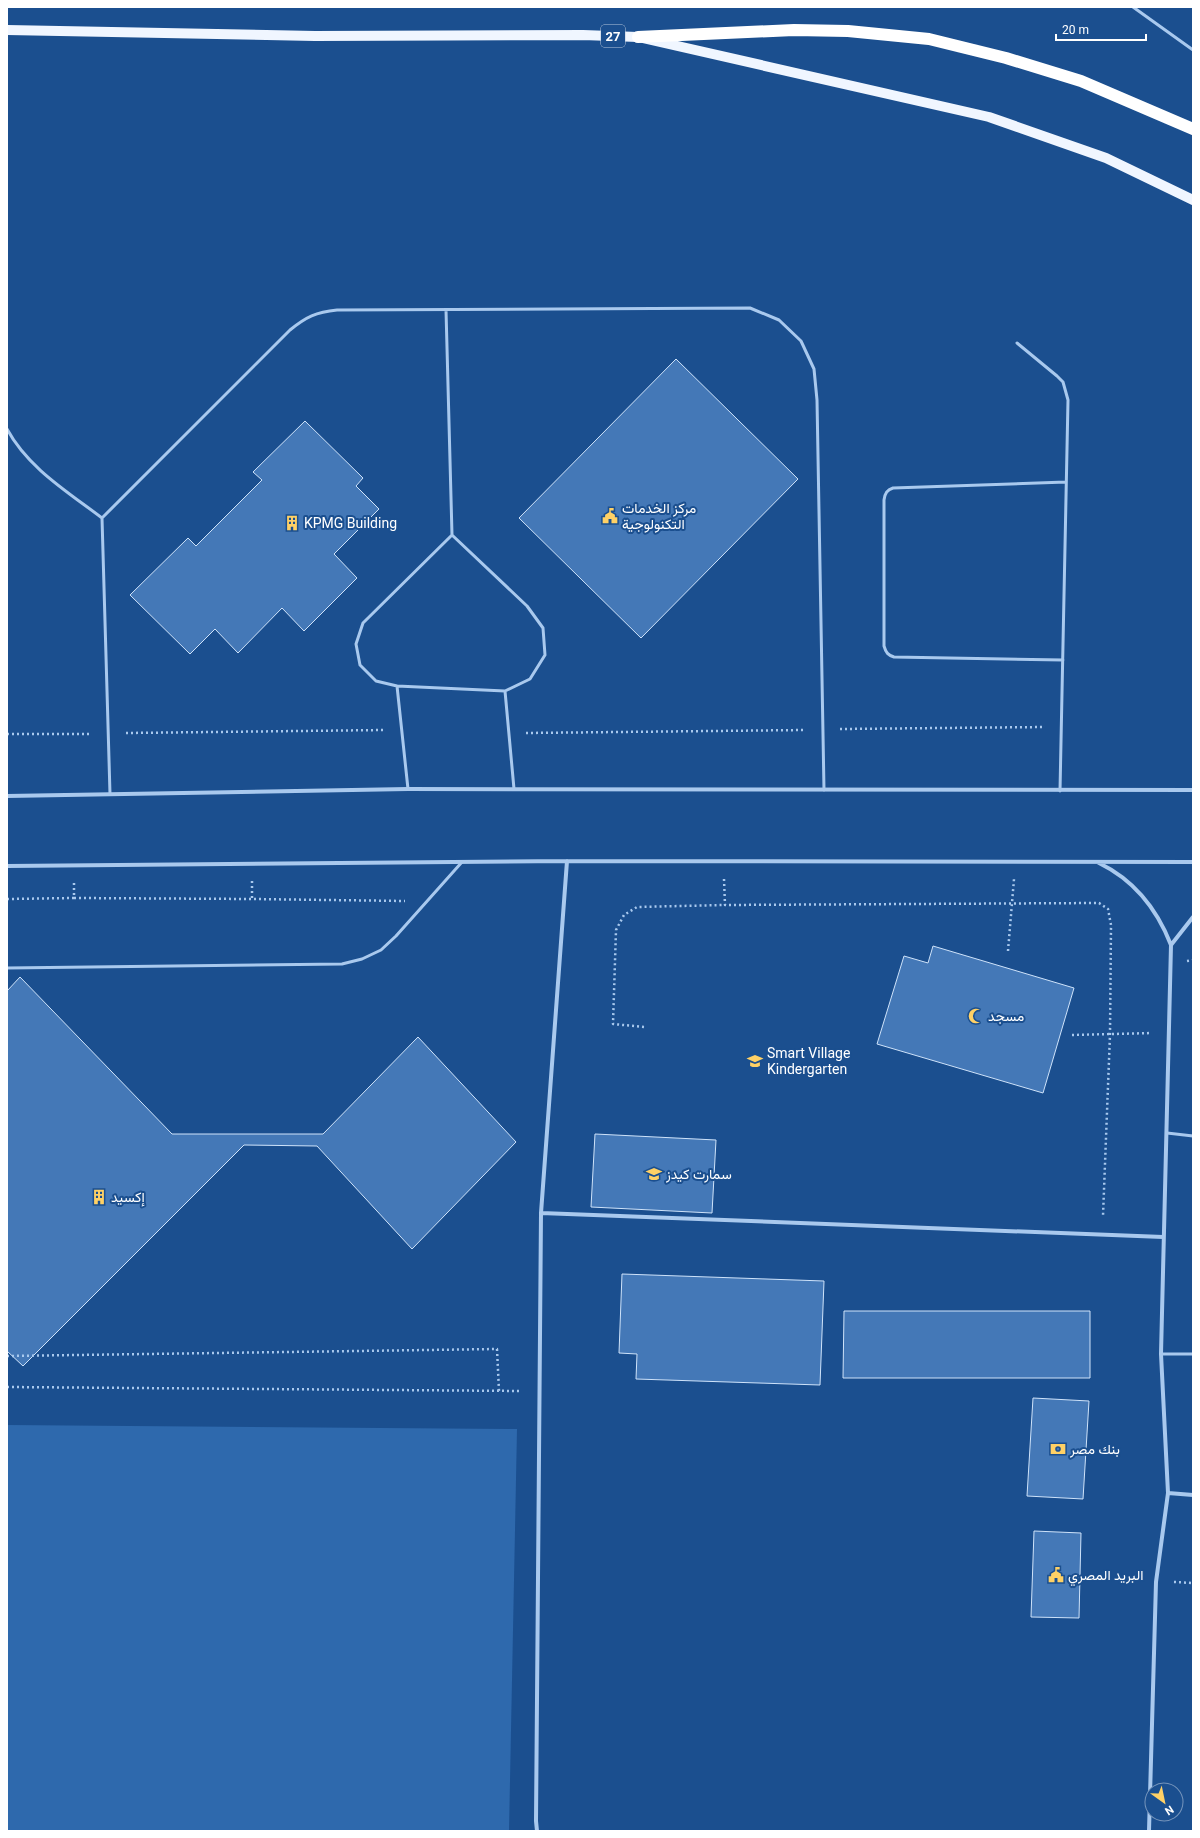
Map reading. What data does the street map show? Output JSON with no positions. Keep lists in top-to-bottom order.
{
  "streets": {
    "highway": ["27"]
  },
  "places": {
    "public building": ["مركز الخدمات التكنولوجية", "البريد المصري"],
    "building": ["KPMG Building", "إكسيد"],
    "mosque": ["مسجد"],
    "school or university": ["Smart Village Kindergarten", "سمارت كيدز"],
    "bank": ["بنك مصر"]
  },
  "scale_bar": "20 m",
  "north": "bottom right"
}
